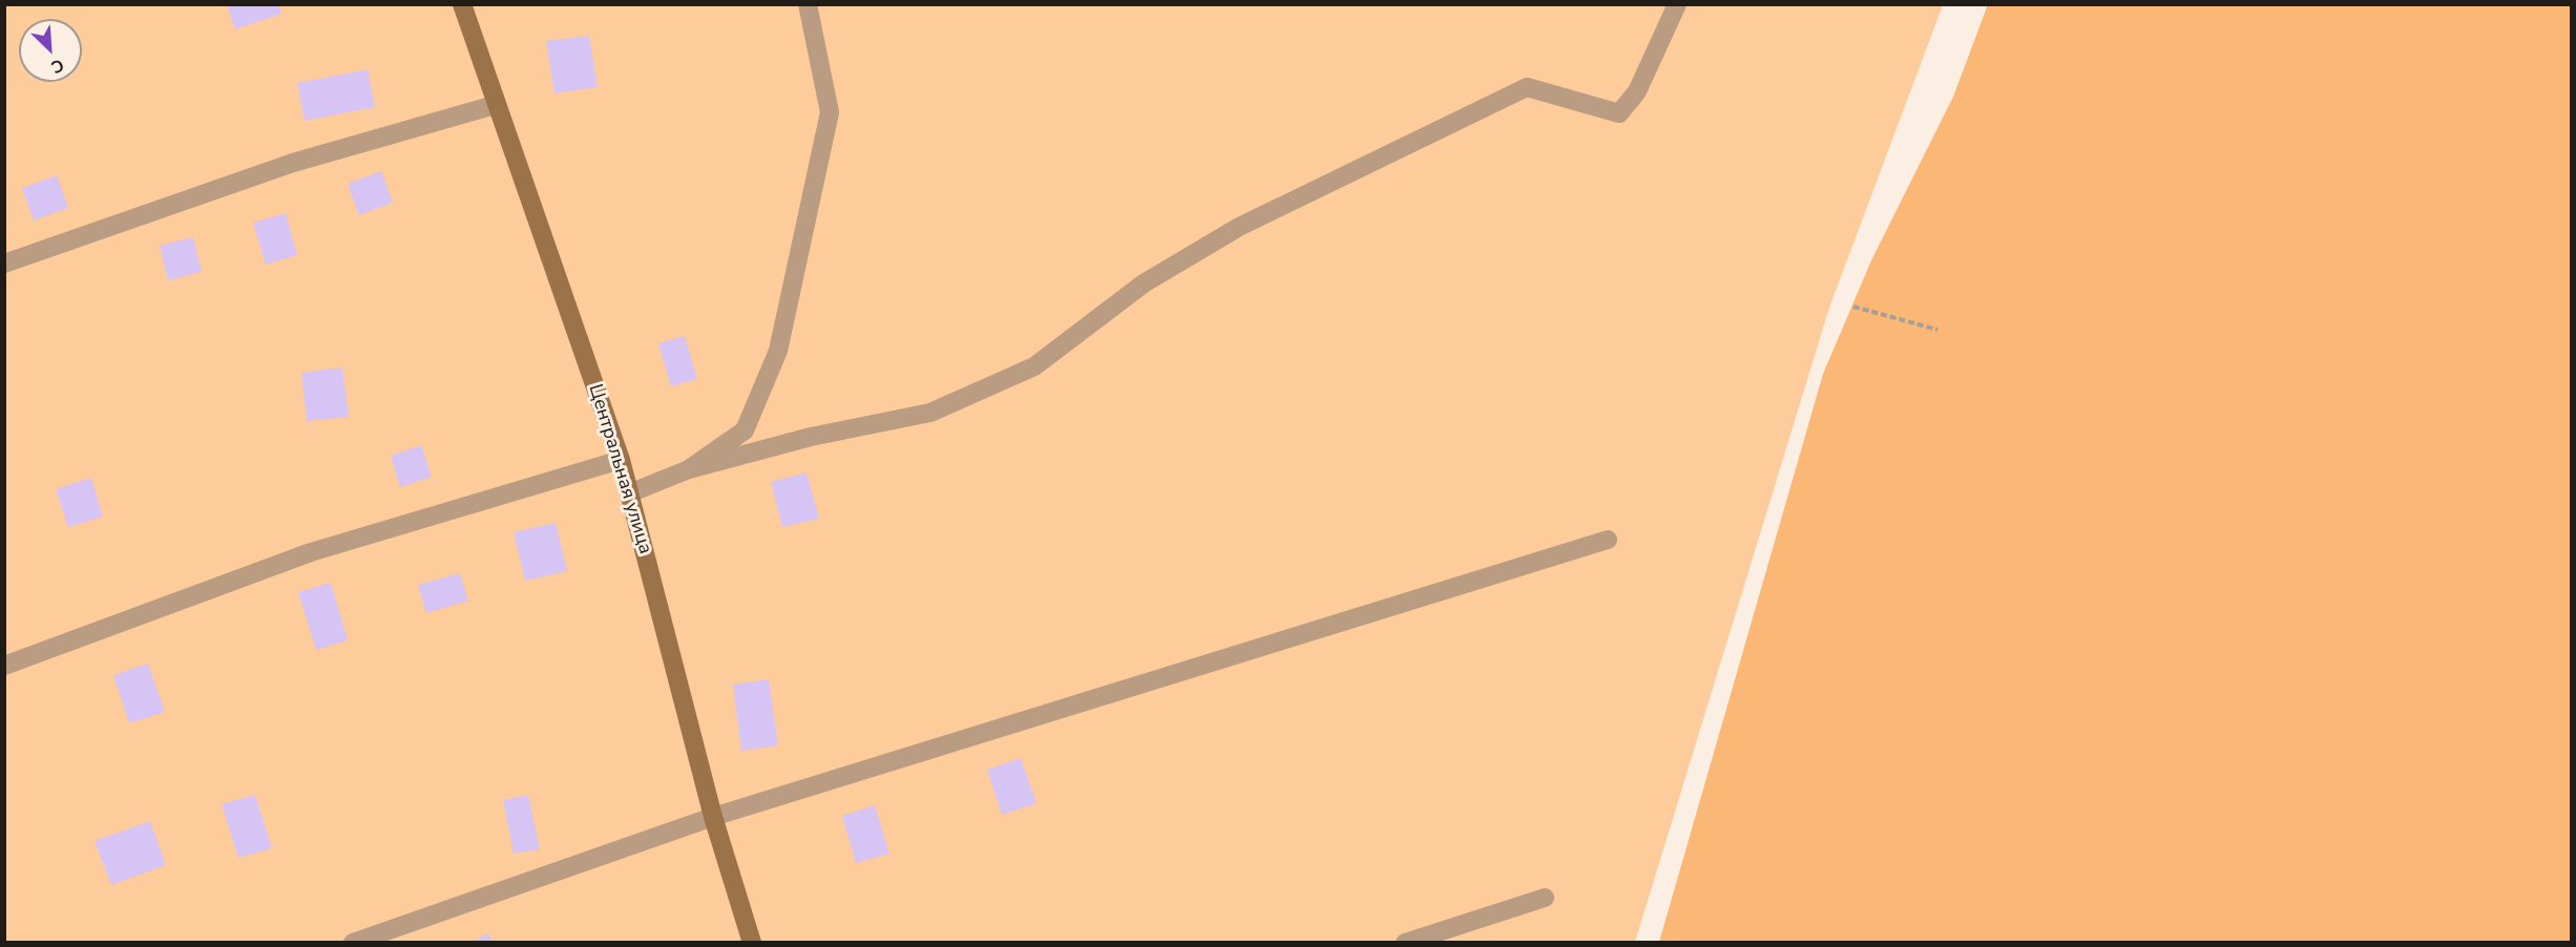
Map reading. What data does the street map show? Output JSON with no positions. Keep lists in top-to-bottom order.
{
  "streets": {
    "street": ["Центральная улица"]
  },
  "north": "bottom right"
}
